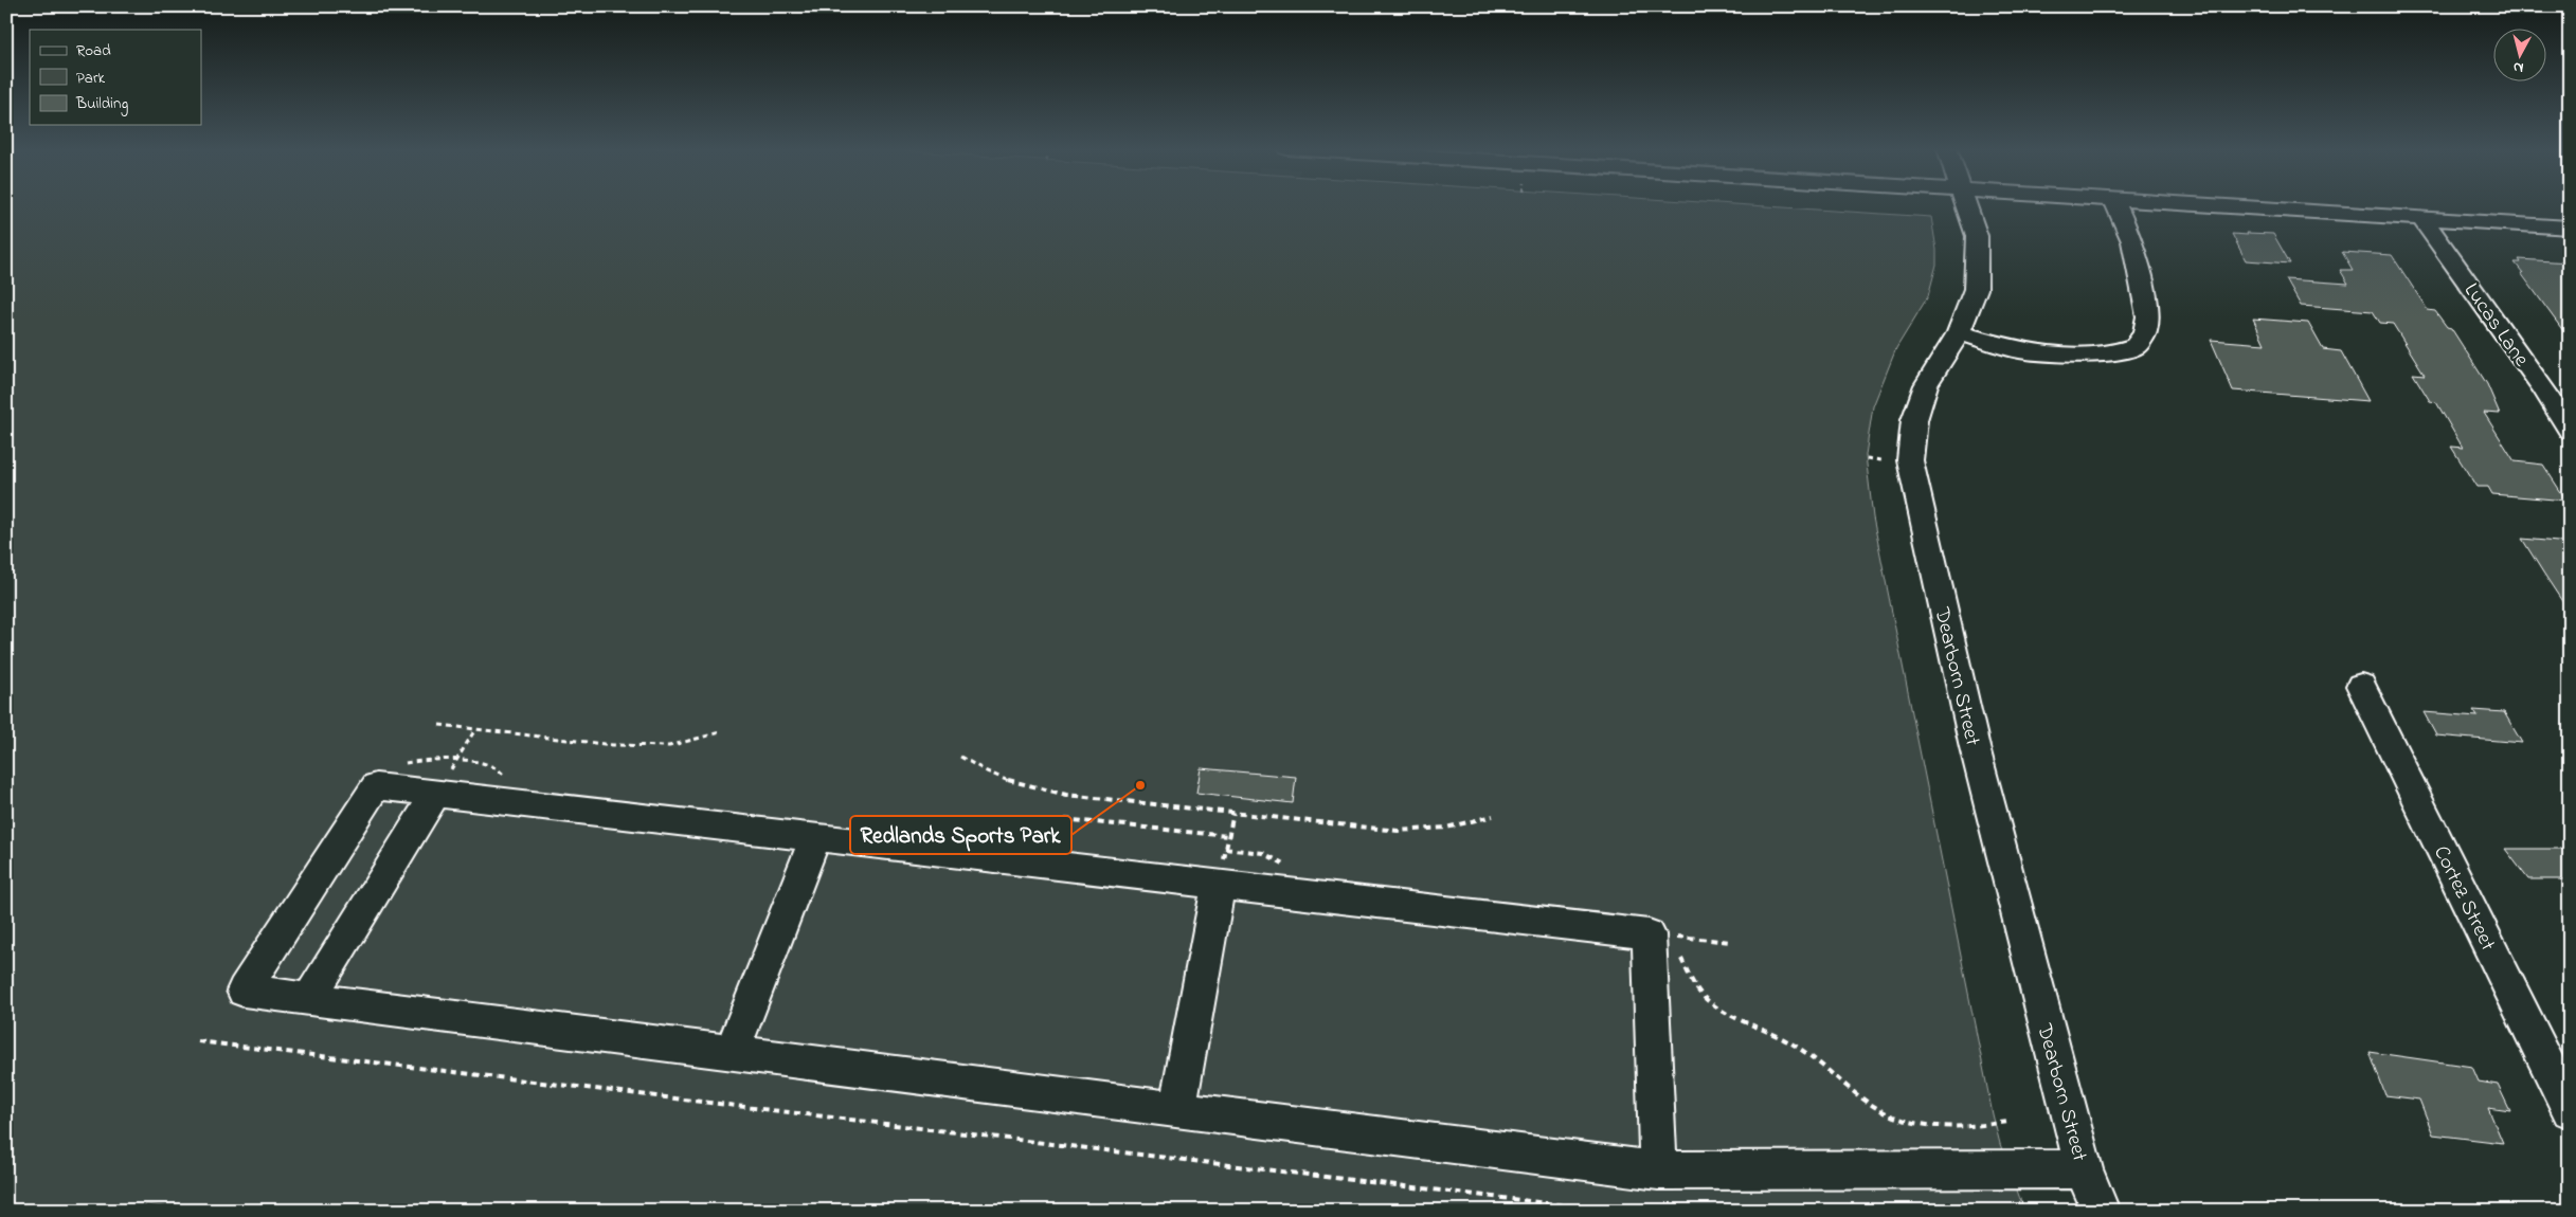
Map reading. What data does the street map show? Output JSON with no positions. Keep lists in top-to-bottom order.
{
  "streets": {
    "street": ["Lucas Lane", "Dearborn Street", "Cortez Street"]
  },
  "places": ["Redlands Sports Park"],
  "legend": ["Road", "Park", "Building"],
  "north": "bottom"
}
